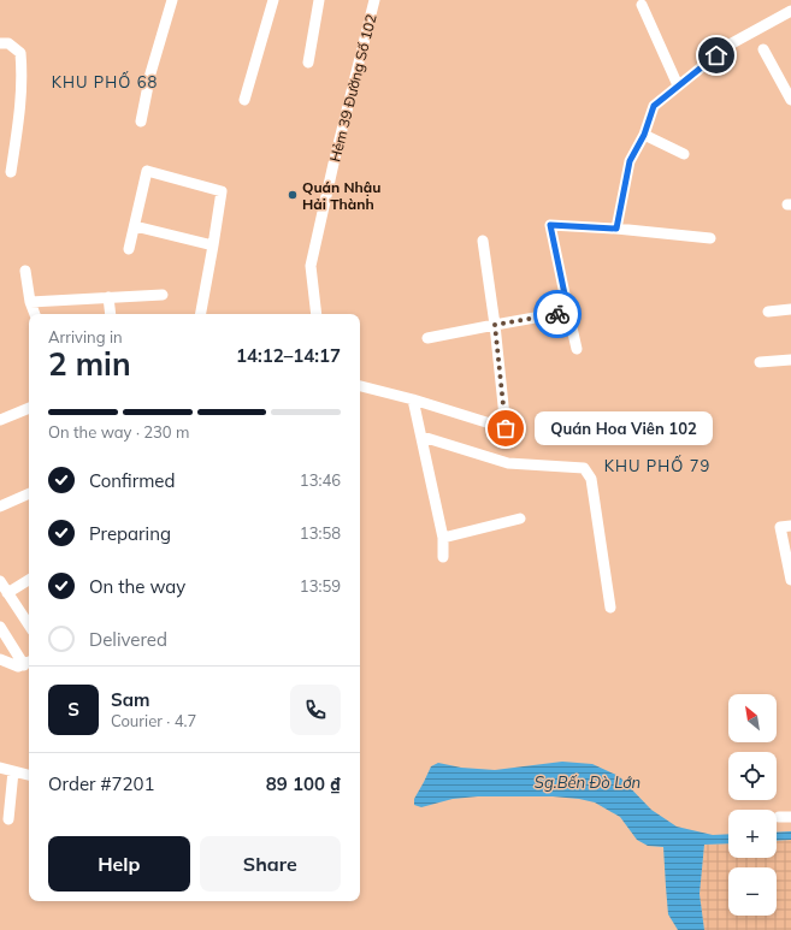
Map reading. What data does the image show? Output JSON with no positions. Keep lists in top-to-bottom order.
{
  "streets": {
    "street": ["Hẻm 39 Đường Số 102"]
  },
  "districts": ["KHU PHỐ 68", "KHU PHỐ 79"],
  "water": ["Sg.Bến Đò Lớn"],
  "places": ["Quán Nhậu Hải Thành", "Quán Hoa Viên 102"],
  "north": "top left",
  "page": {
    "heading": ["2 min", "Arriving in", "14:12–14:17"],
    "panel": [
      "Sam",
      "Courier · 4.7",
      "Order #7201",
      "89 100 ₫"
    ],
    "bar": "On the way · 230 m",
    "bubble": "Quán Hoa Viên 102",
    "list": [
      ["Confirmed", "13:46"],
      ["Preparing", "13:58"],
      ["On the way", "13:59"],
      "Delivered"
    ],
    "round": "S",
    "map_buttons": ["+", "−"],
    "buttons": ["Help", "Share"]
  }
}
